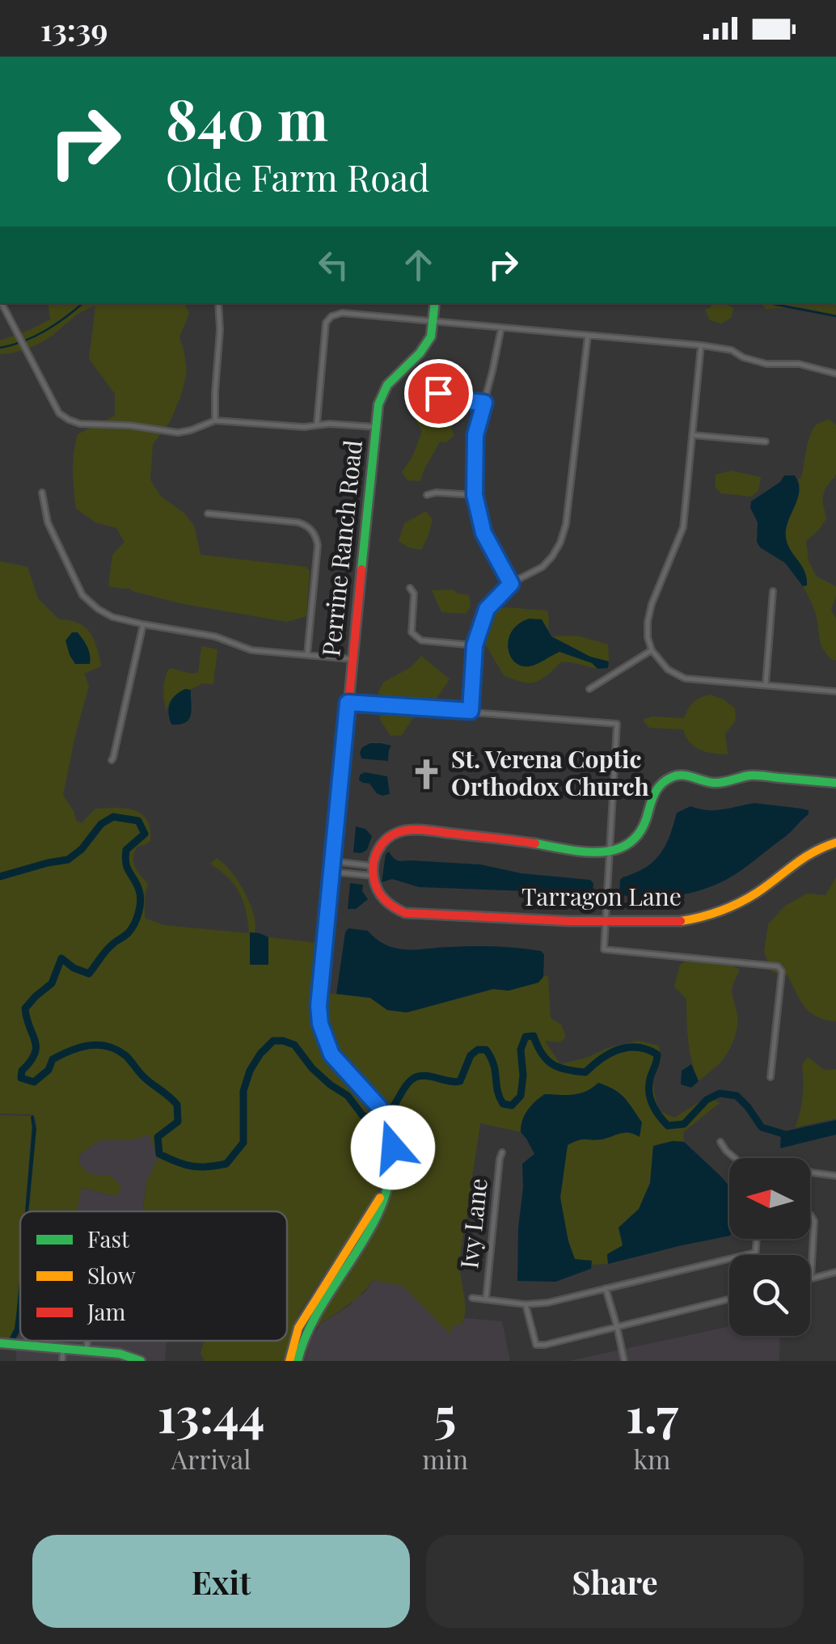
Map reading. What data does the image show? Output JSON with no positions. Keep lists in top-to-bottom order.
{
  "streets": {
    "street": ["Perrine Ranch Road", "Tarragon Lane", "Ivy Lane"]
  },
  "places": {
    "church": ["St. Verena Coptic Orthodox Church"]
  },
  "legend": ["Fast", "Slow", "Jam"],
  "north": "left",
  "page": {
    "status": "13:39",
    "turn": ["840 m", "Olde Farm Road"],
    "eta": [
      "13:44",
      "Arrival",
      "5",
      "min",
      "1.7",
      "km"
    ],
    "buttons": ["Exit", "Share"]
  }
}
